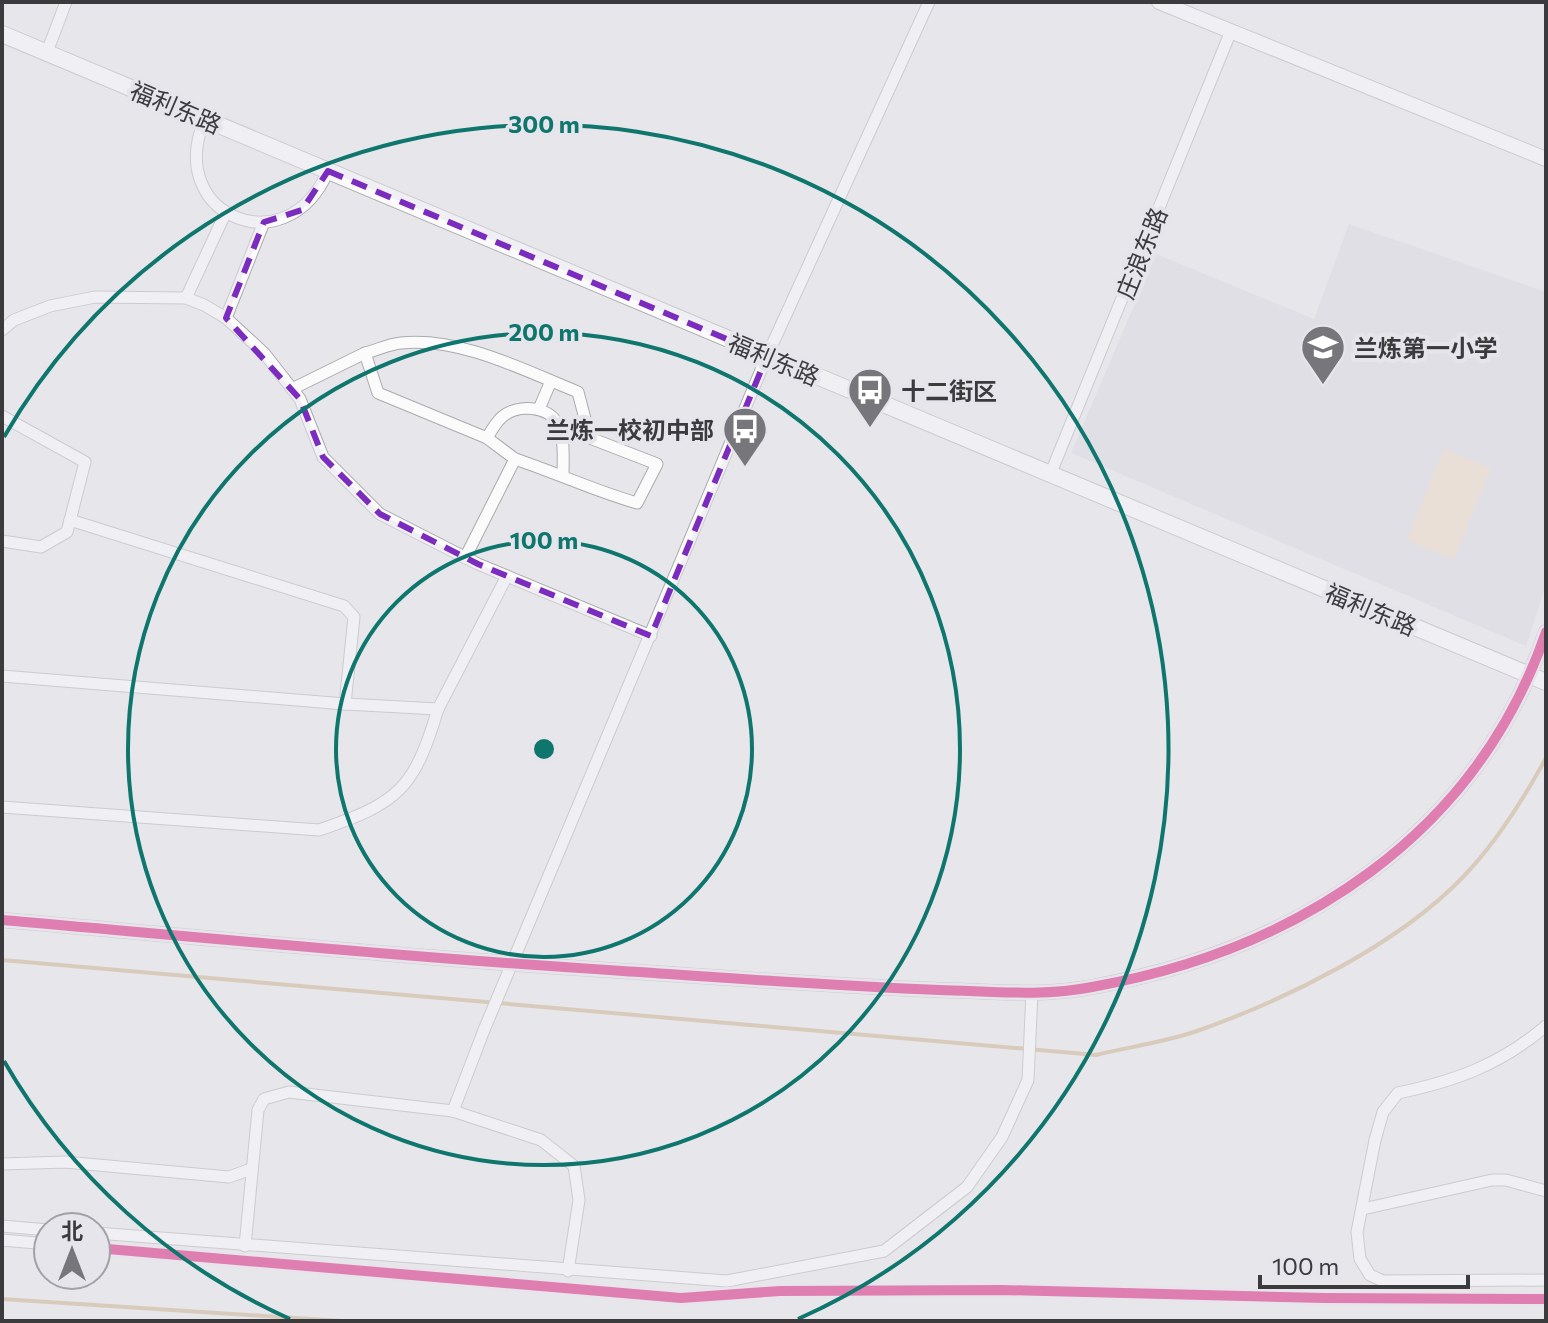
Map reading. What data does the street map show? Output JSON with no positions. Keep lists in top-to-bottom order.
{
  "streets": {
    "main road": ["福利东路"],
    "street": ["庄浪东路"]
  },
  "crossings": [
    ["福利东路", "庄浪东路"]
  ],
  "places": {
    "school or university": ["兰炼第一小学"],
    "bus stop": ["十二街区", "兰炼一校初中部"]
  },
  "scale_bar": "100 m",
  "north": "top",
  "rings": ["300 m", "200 m", "100 m"]
}
